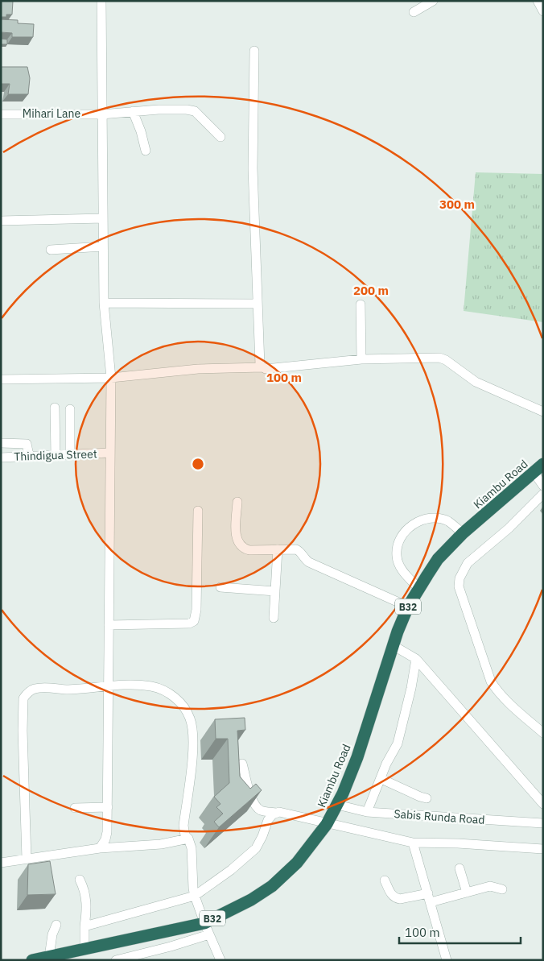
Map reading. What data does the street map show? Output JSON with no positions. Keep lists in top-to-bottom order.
{
  "streets": {
    "highway": ["Kiambu Road", "B32"],
    "street": ["Mihari Lane", "Thindigua Street", "Sabis Runda Road"]
  },
  "crossings": [
    ["Kiambu Road", "Sabis Runda Road"]
  ],
  "scale_bar": "100 m",
  "rings": ["300 m", "200 m", "100 m"]
}
